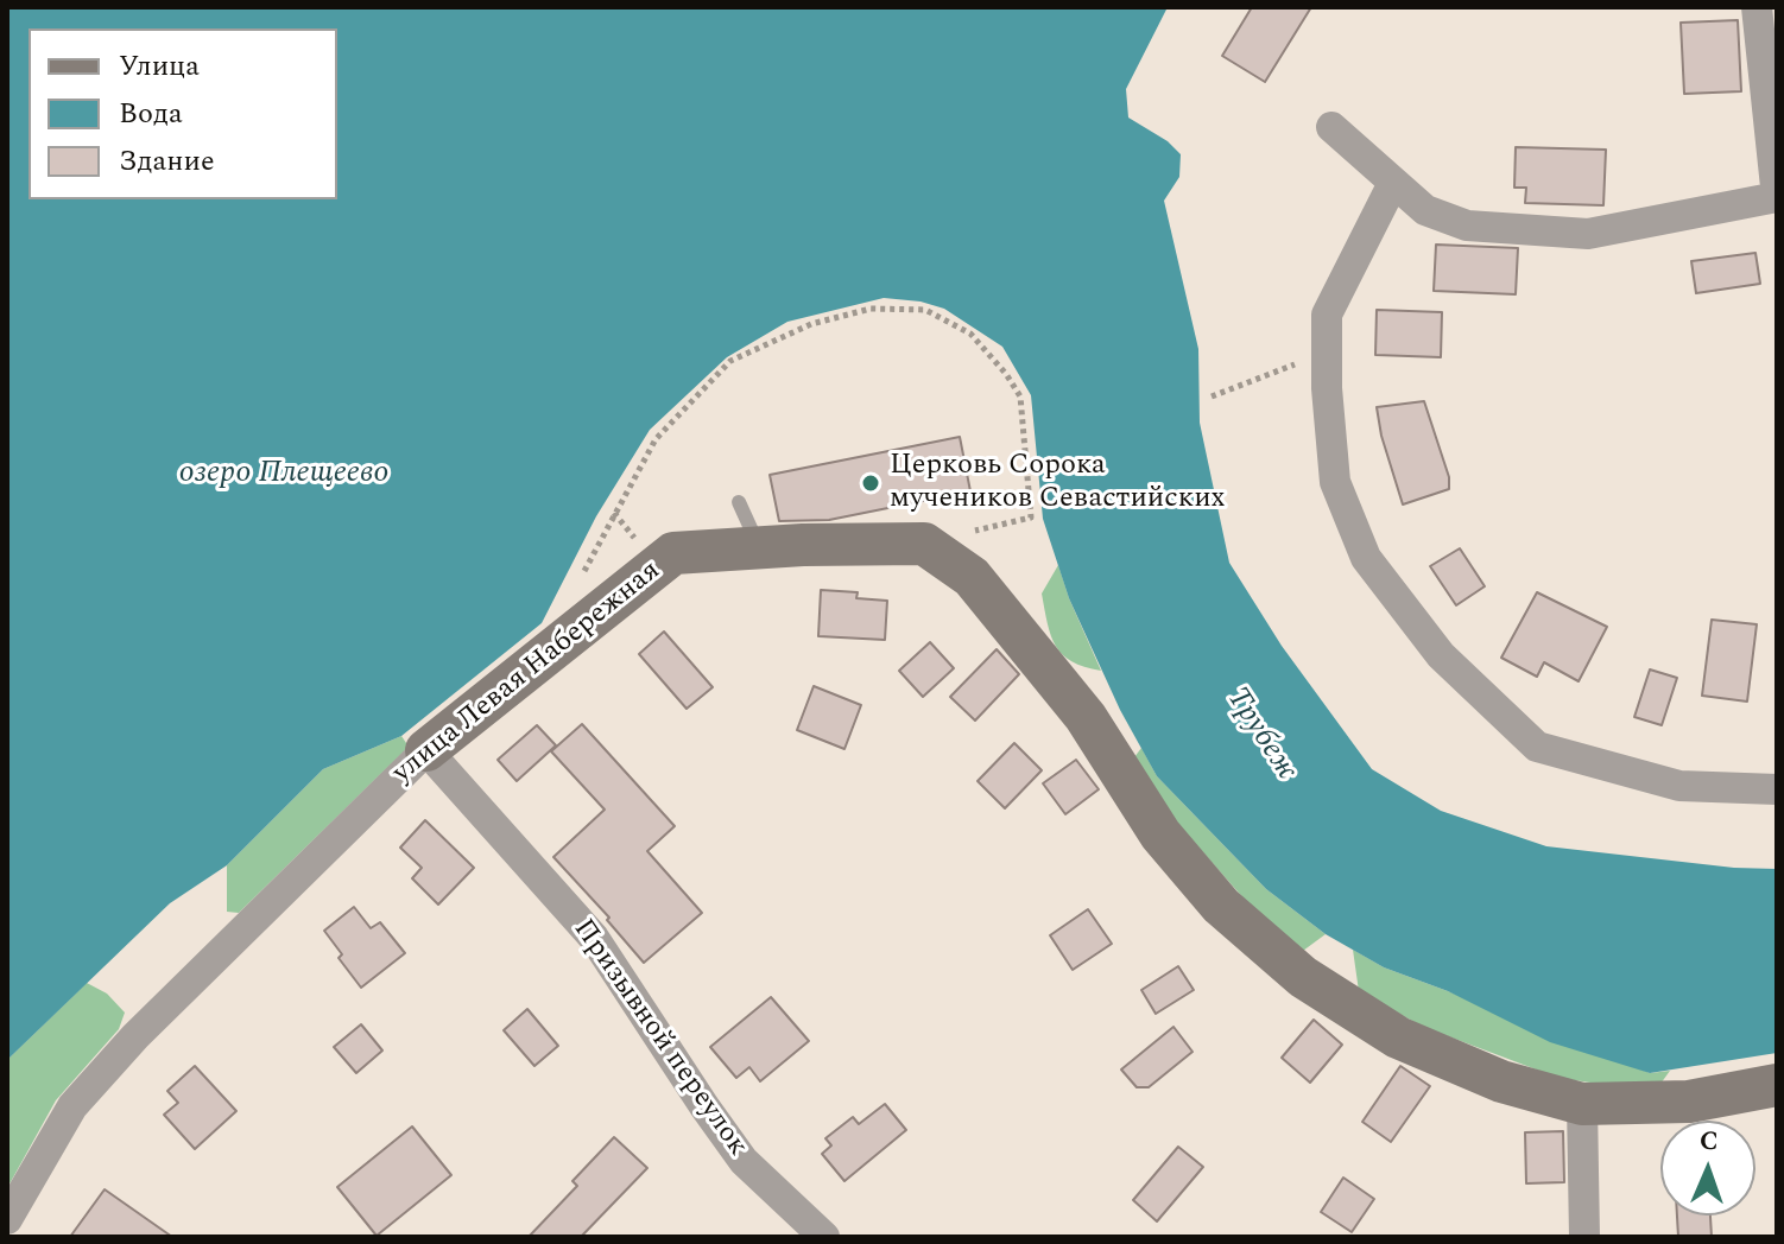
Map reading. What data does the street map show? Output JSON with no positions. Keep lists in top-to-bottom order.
{
  "streets": {
    "street": ["улица Левая Набережная", "Призывной переулок"]
  },
  "crossings": [
    ["улица Левая Набережная", "Призывной переулок"]
  ],
  "water": ["озеро Плещеево", "Трубеж"],
  "places": ["Церковь Сорока мучеников Севастийских"],
  "legend": ["Улица", "Вода", "Здание"],
  "north": "top"
}
